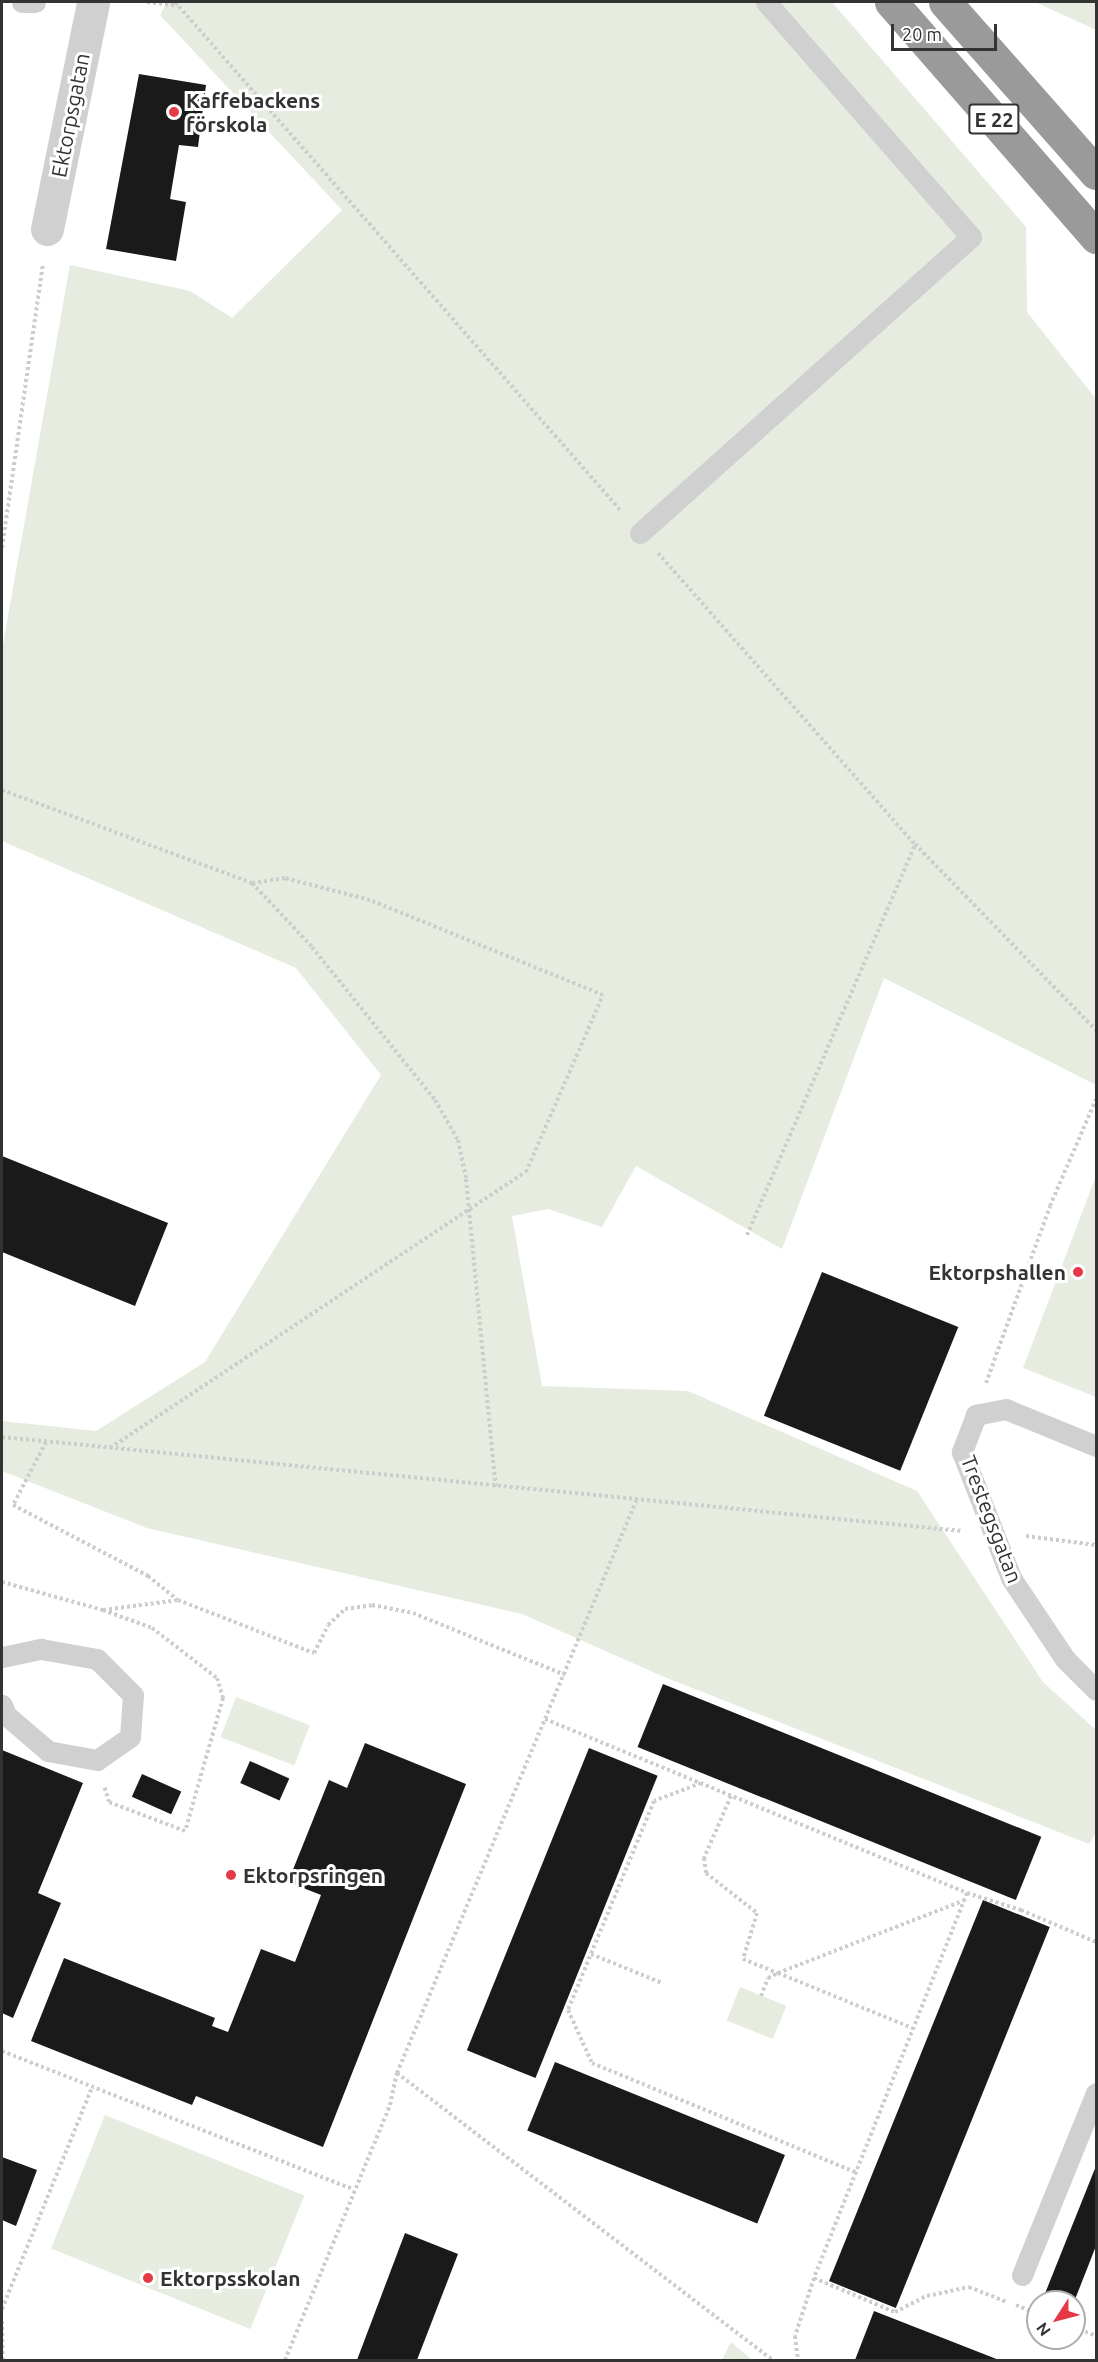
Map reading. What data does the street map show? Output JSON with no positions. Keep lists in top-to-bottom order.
{
  "streets": {
    "highway": ["E 22"],
    "street": ["Ektorpsgatan"],
    "lane": ["Trestegsgatan"]
  },
  "places": [
    "Kaffebackens förskola",
    "Ektorpshallen",
    "Ektorpsringen",
    "Ektorpsskolan"
  ],
  "scale_bar": "20 m",
  "north": "bottom left"
}
